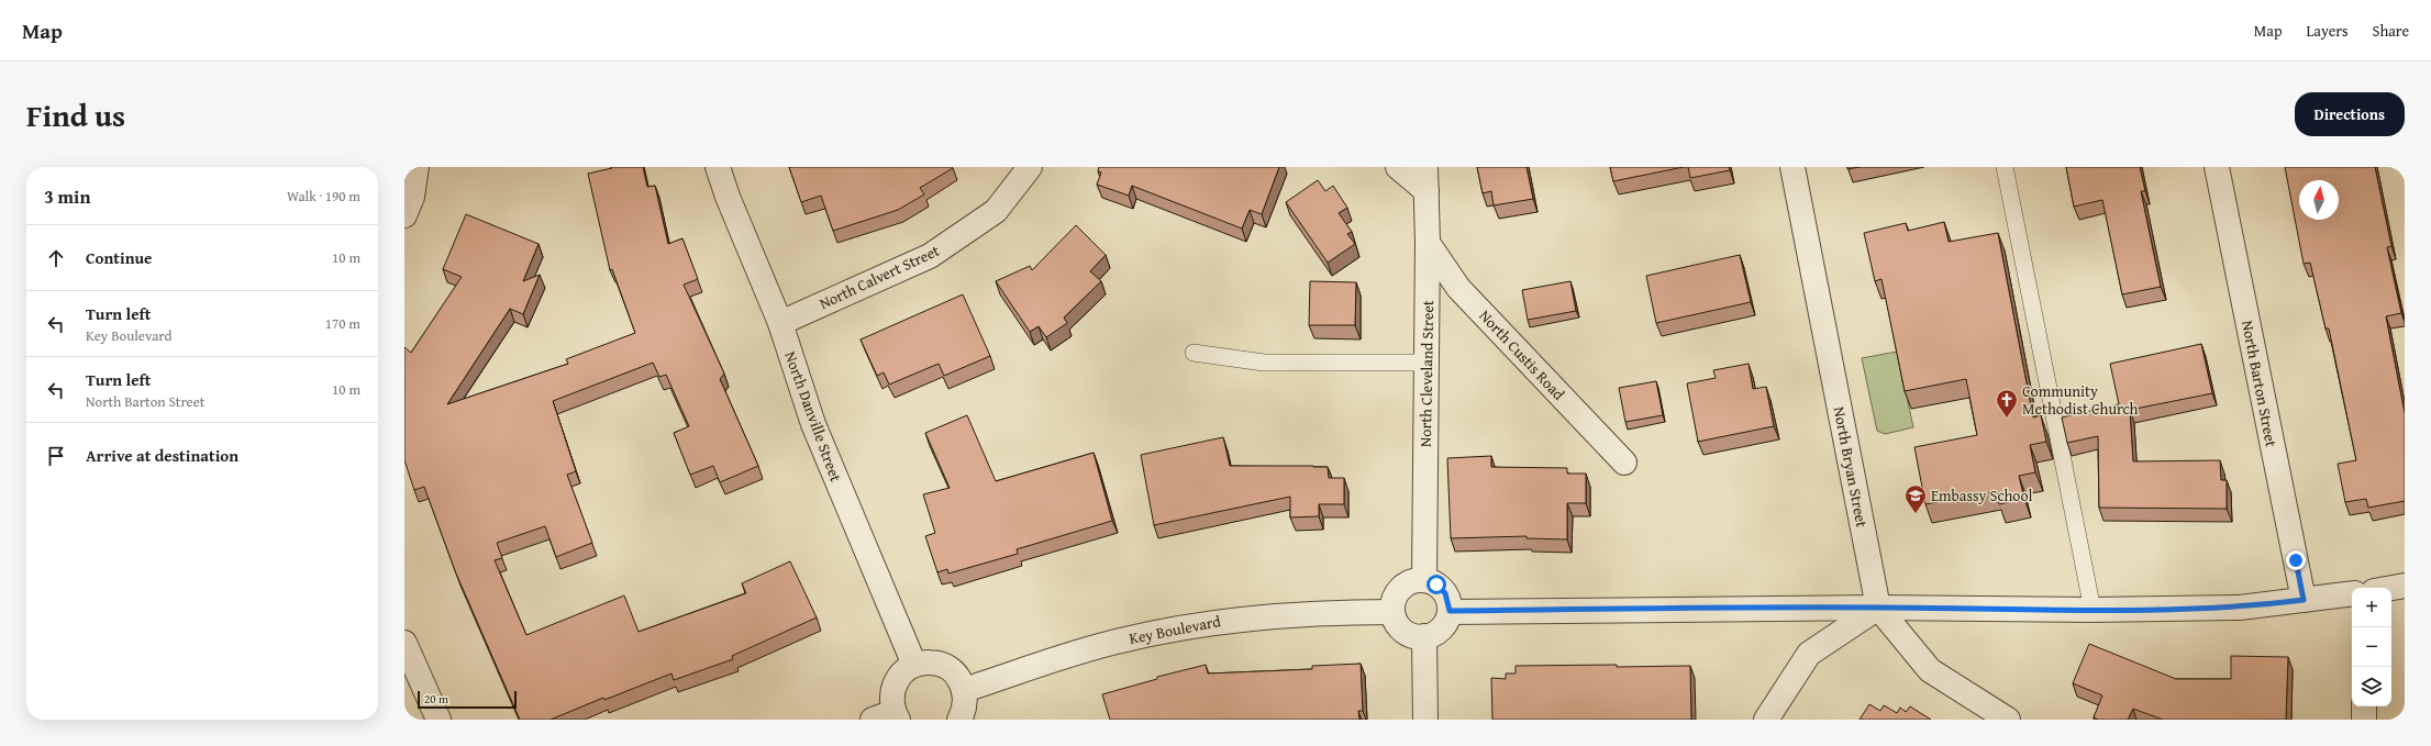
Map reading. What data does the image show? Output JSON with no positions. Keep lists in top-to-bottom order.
{
  "streets": {
    "street": [
      "North Calvert Street",
      "North Custis Road",
      "North Cleveland Street",
      "North Barton Street",
      "North Danville Street",
      "North Bryan Street",
      "Key Boulevard"
    ]
  },
  "crossings": [
    ["North Calvert Street", "North Danville Street"],
    ["North Custis Road", "North Cleveland Street"],
    ["North Cleveland Street", "Key Boulevard"]
  ],
  "places": {
    "church": ["Community Methodist Church"],
    "school or university": ["Embassy School"]
  },
  "scale_bar": "20 m",
  "north": "top",
  "page": {
    "header": "Map",
    "nav": ["Map", "Layers", "Share"],
    "title": "Find us",
    "buttons": "Directions",
    "heading": ["3 min", "Walk · 190 m"],
    "list": [
      ["Continue", "10 m"],
      ["Turn left", "Key Boulevard", "170 m"],
      ["Turn left", "North Barton Street", "10 m"],
      "Arrive at destination"
    ],
    "map_buttons": ["+", "−"],
    "scale": "20 m"
  }
}
